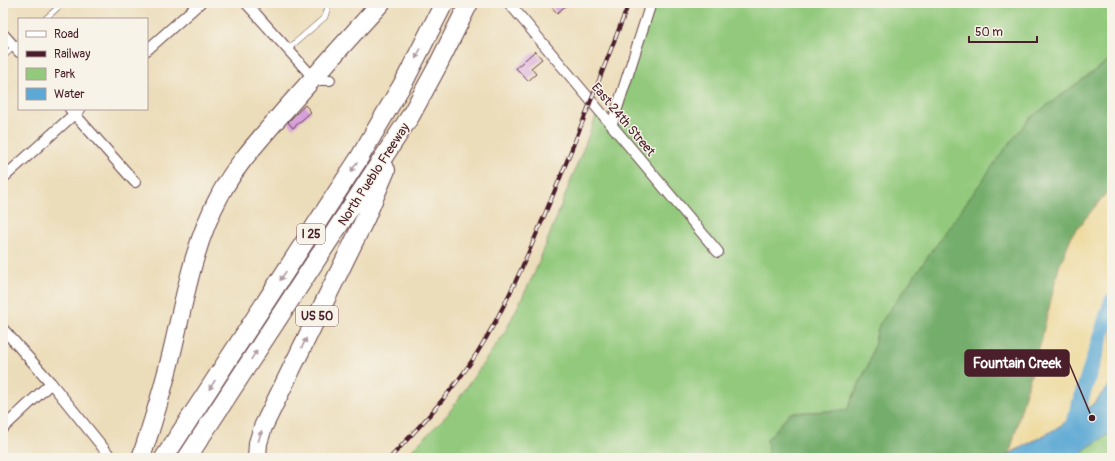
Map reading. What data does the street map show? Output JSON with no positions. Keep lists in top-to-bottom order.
{
  "streets": {
    "highway": ["North Pueblo Freeway", "I 25", "US 50"],
    "street": ["East 24th Street"]
  },
  "crossings": [
    ["North Pueblo Freeway", "US 50"]
  ],
  "places": ["Fountain Creek"],
  "legend": [
    "Road",
    "Railway",
    "Park",
    "Water"
  ],
  "scale_bar": "50 m"
}
